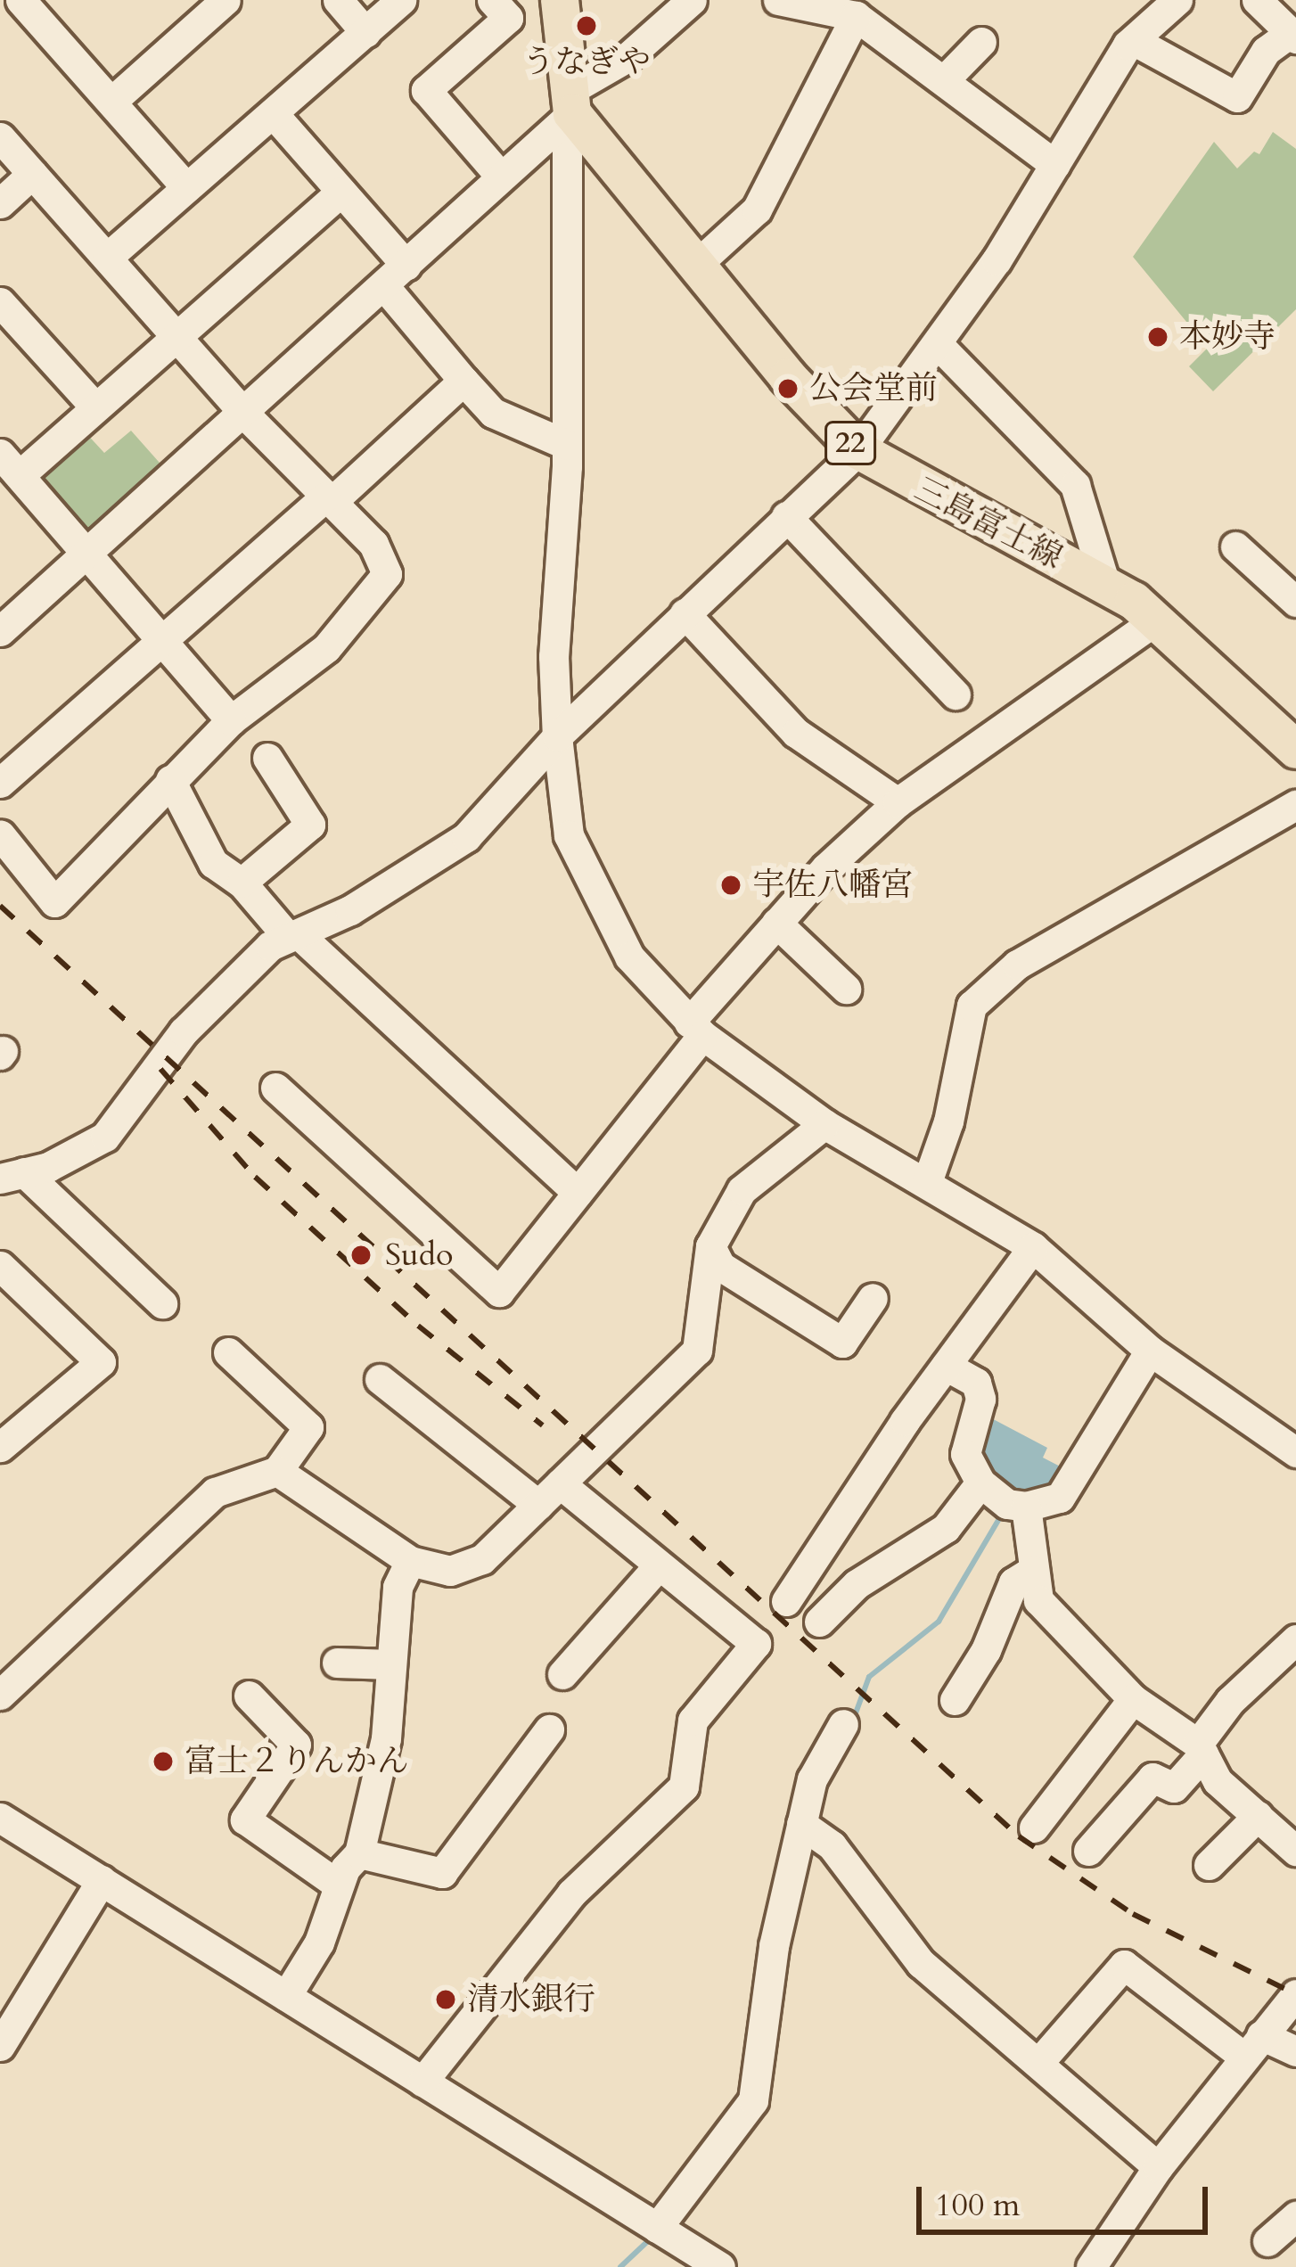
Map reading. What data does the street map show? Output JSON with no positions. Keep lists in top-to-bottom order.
{
  "streets": {
    "main road": ["22", "三島富士線"]
  },
  "places": [
    "うなぎや",
    "本妙寺",
    "公会堂前",
    "宇佐八幡宮",
    "Sudo",
    "富士２りんかん",
    "清水銀行"
  ],
  "scale_bar": "100 m"
}
